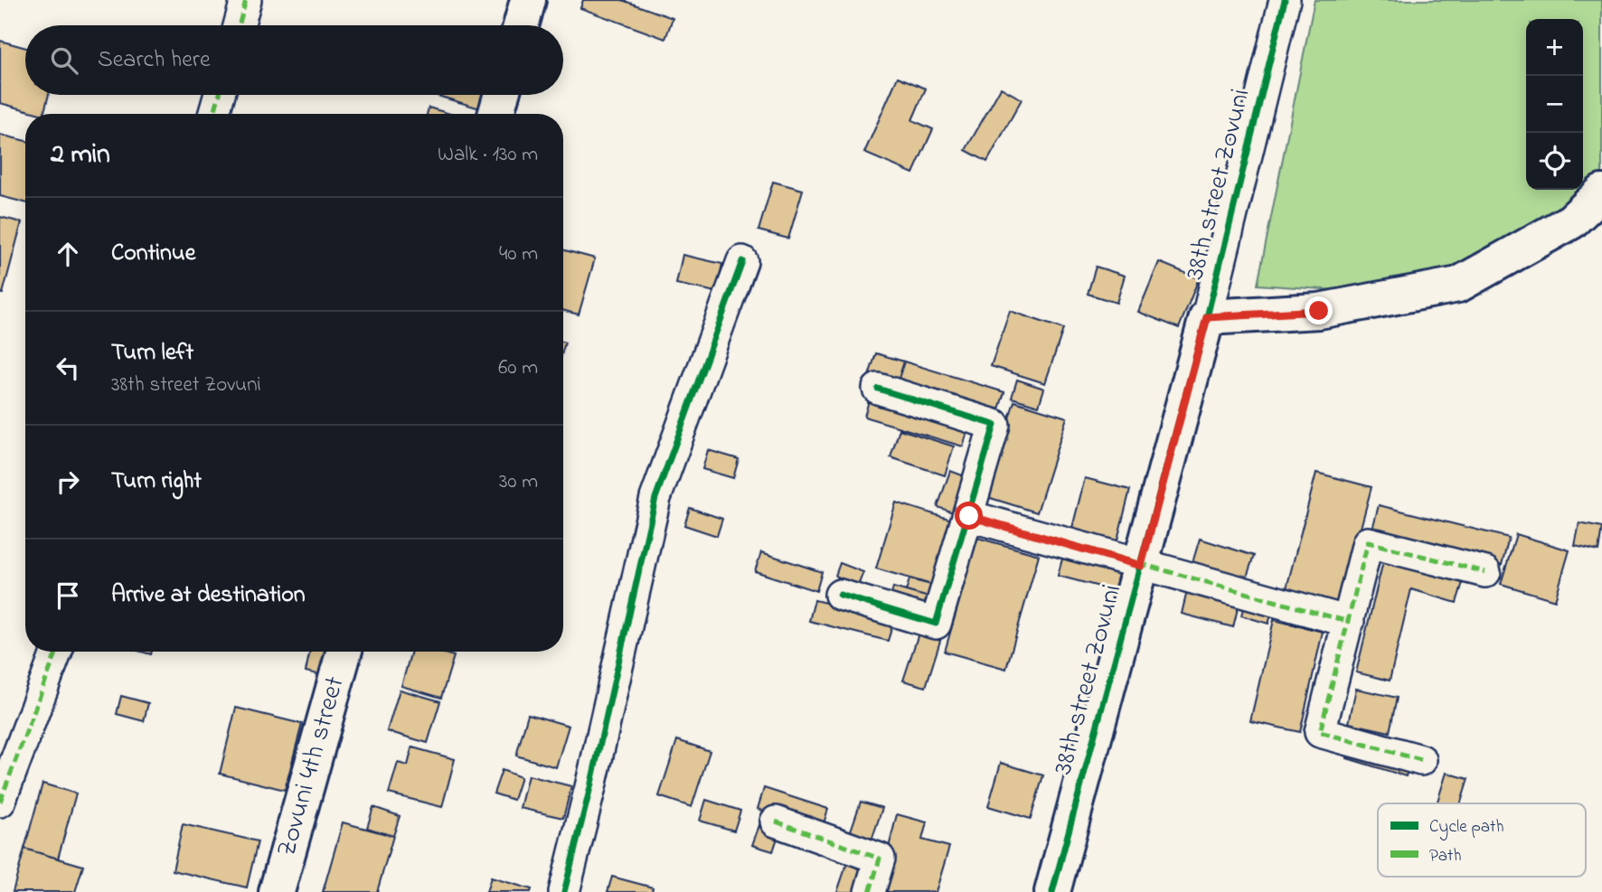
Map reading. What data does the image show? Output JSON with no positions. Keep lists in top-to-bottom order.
{
  "streets": {
    "street": ["38th street Zovuni", "Zovuni 4th street"]
  },
  "legend": ["Cycle path", "Path"],
  "page": {
    "map_buttons": ["+", "−"],
    "search": "Search here",
    "heading": ["2 min", "Walk · 130 m"],
    "list": [
      ["Continue", "40 m"],
      ["Turn left", "38th street Zovuni", "60 m"],
      ["Turn right", "30 m"],
      "Arrive at destination"
    ]
  }
}
